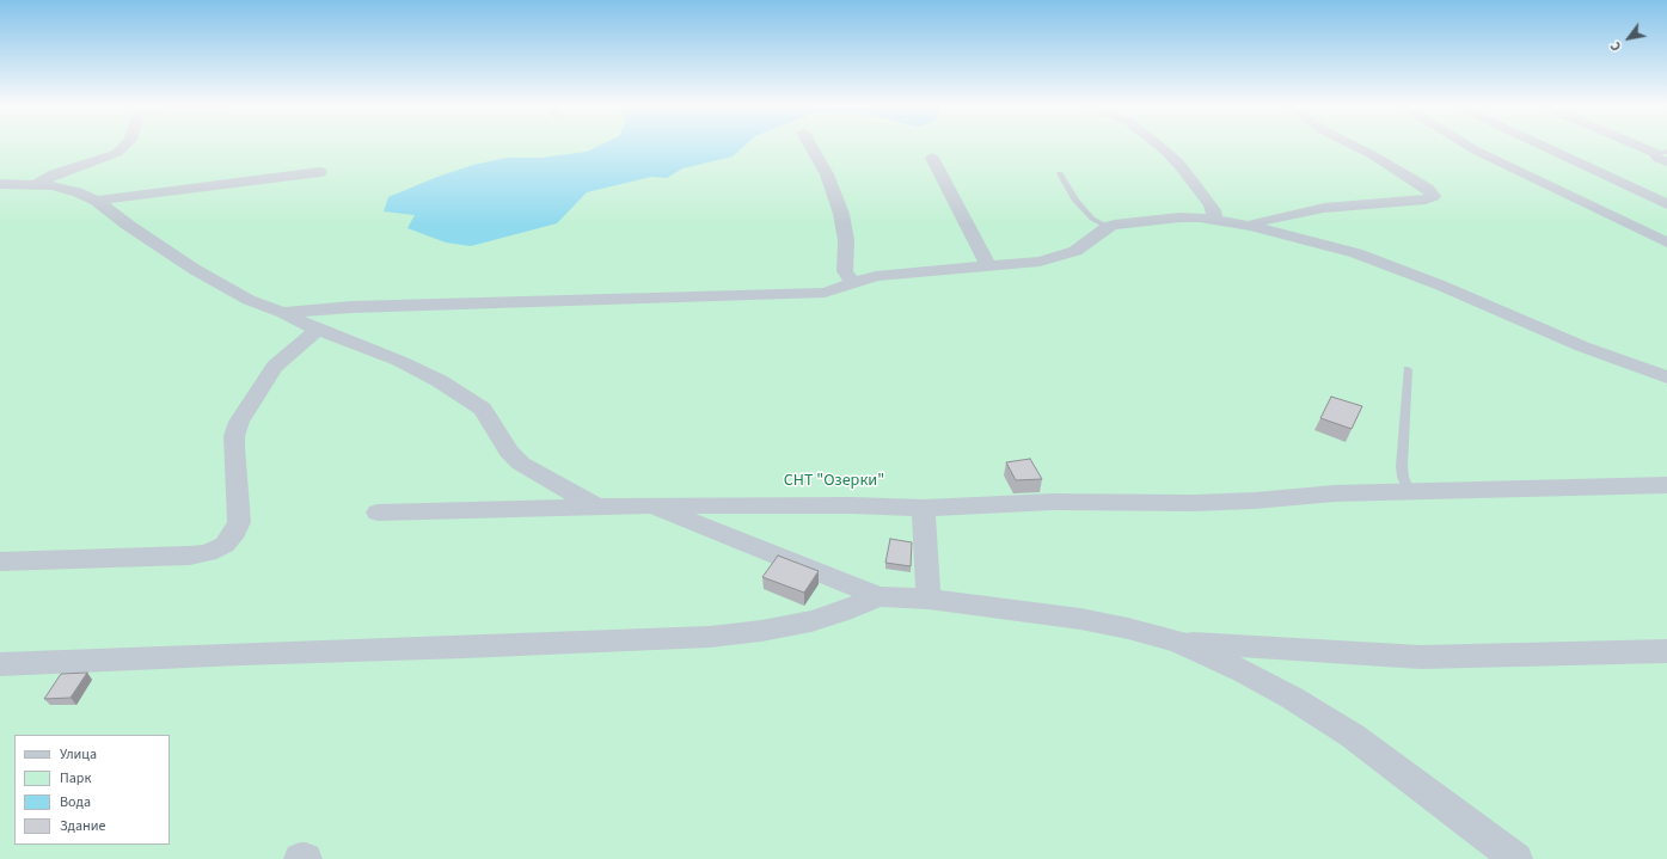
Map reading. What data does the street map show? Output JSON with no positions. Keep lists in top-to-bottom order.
{
  "parks": ["СНТ \"Озерки\""],
  "legend": [
    "Улица",
    "Парк",
    "Вода",
    "Здание"
  ],
  "north": "bottom left"
}
